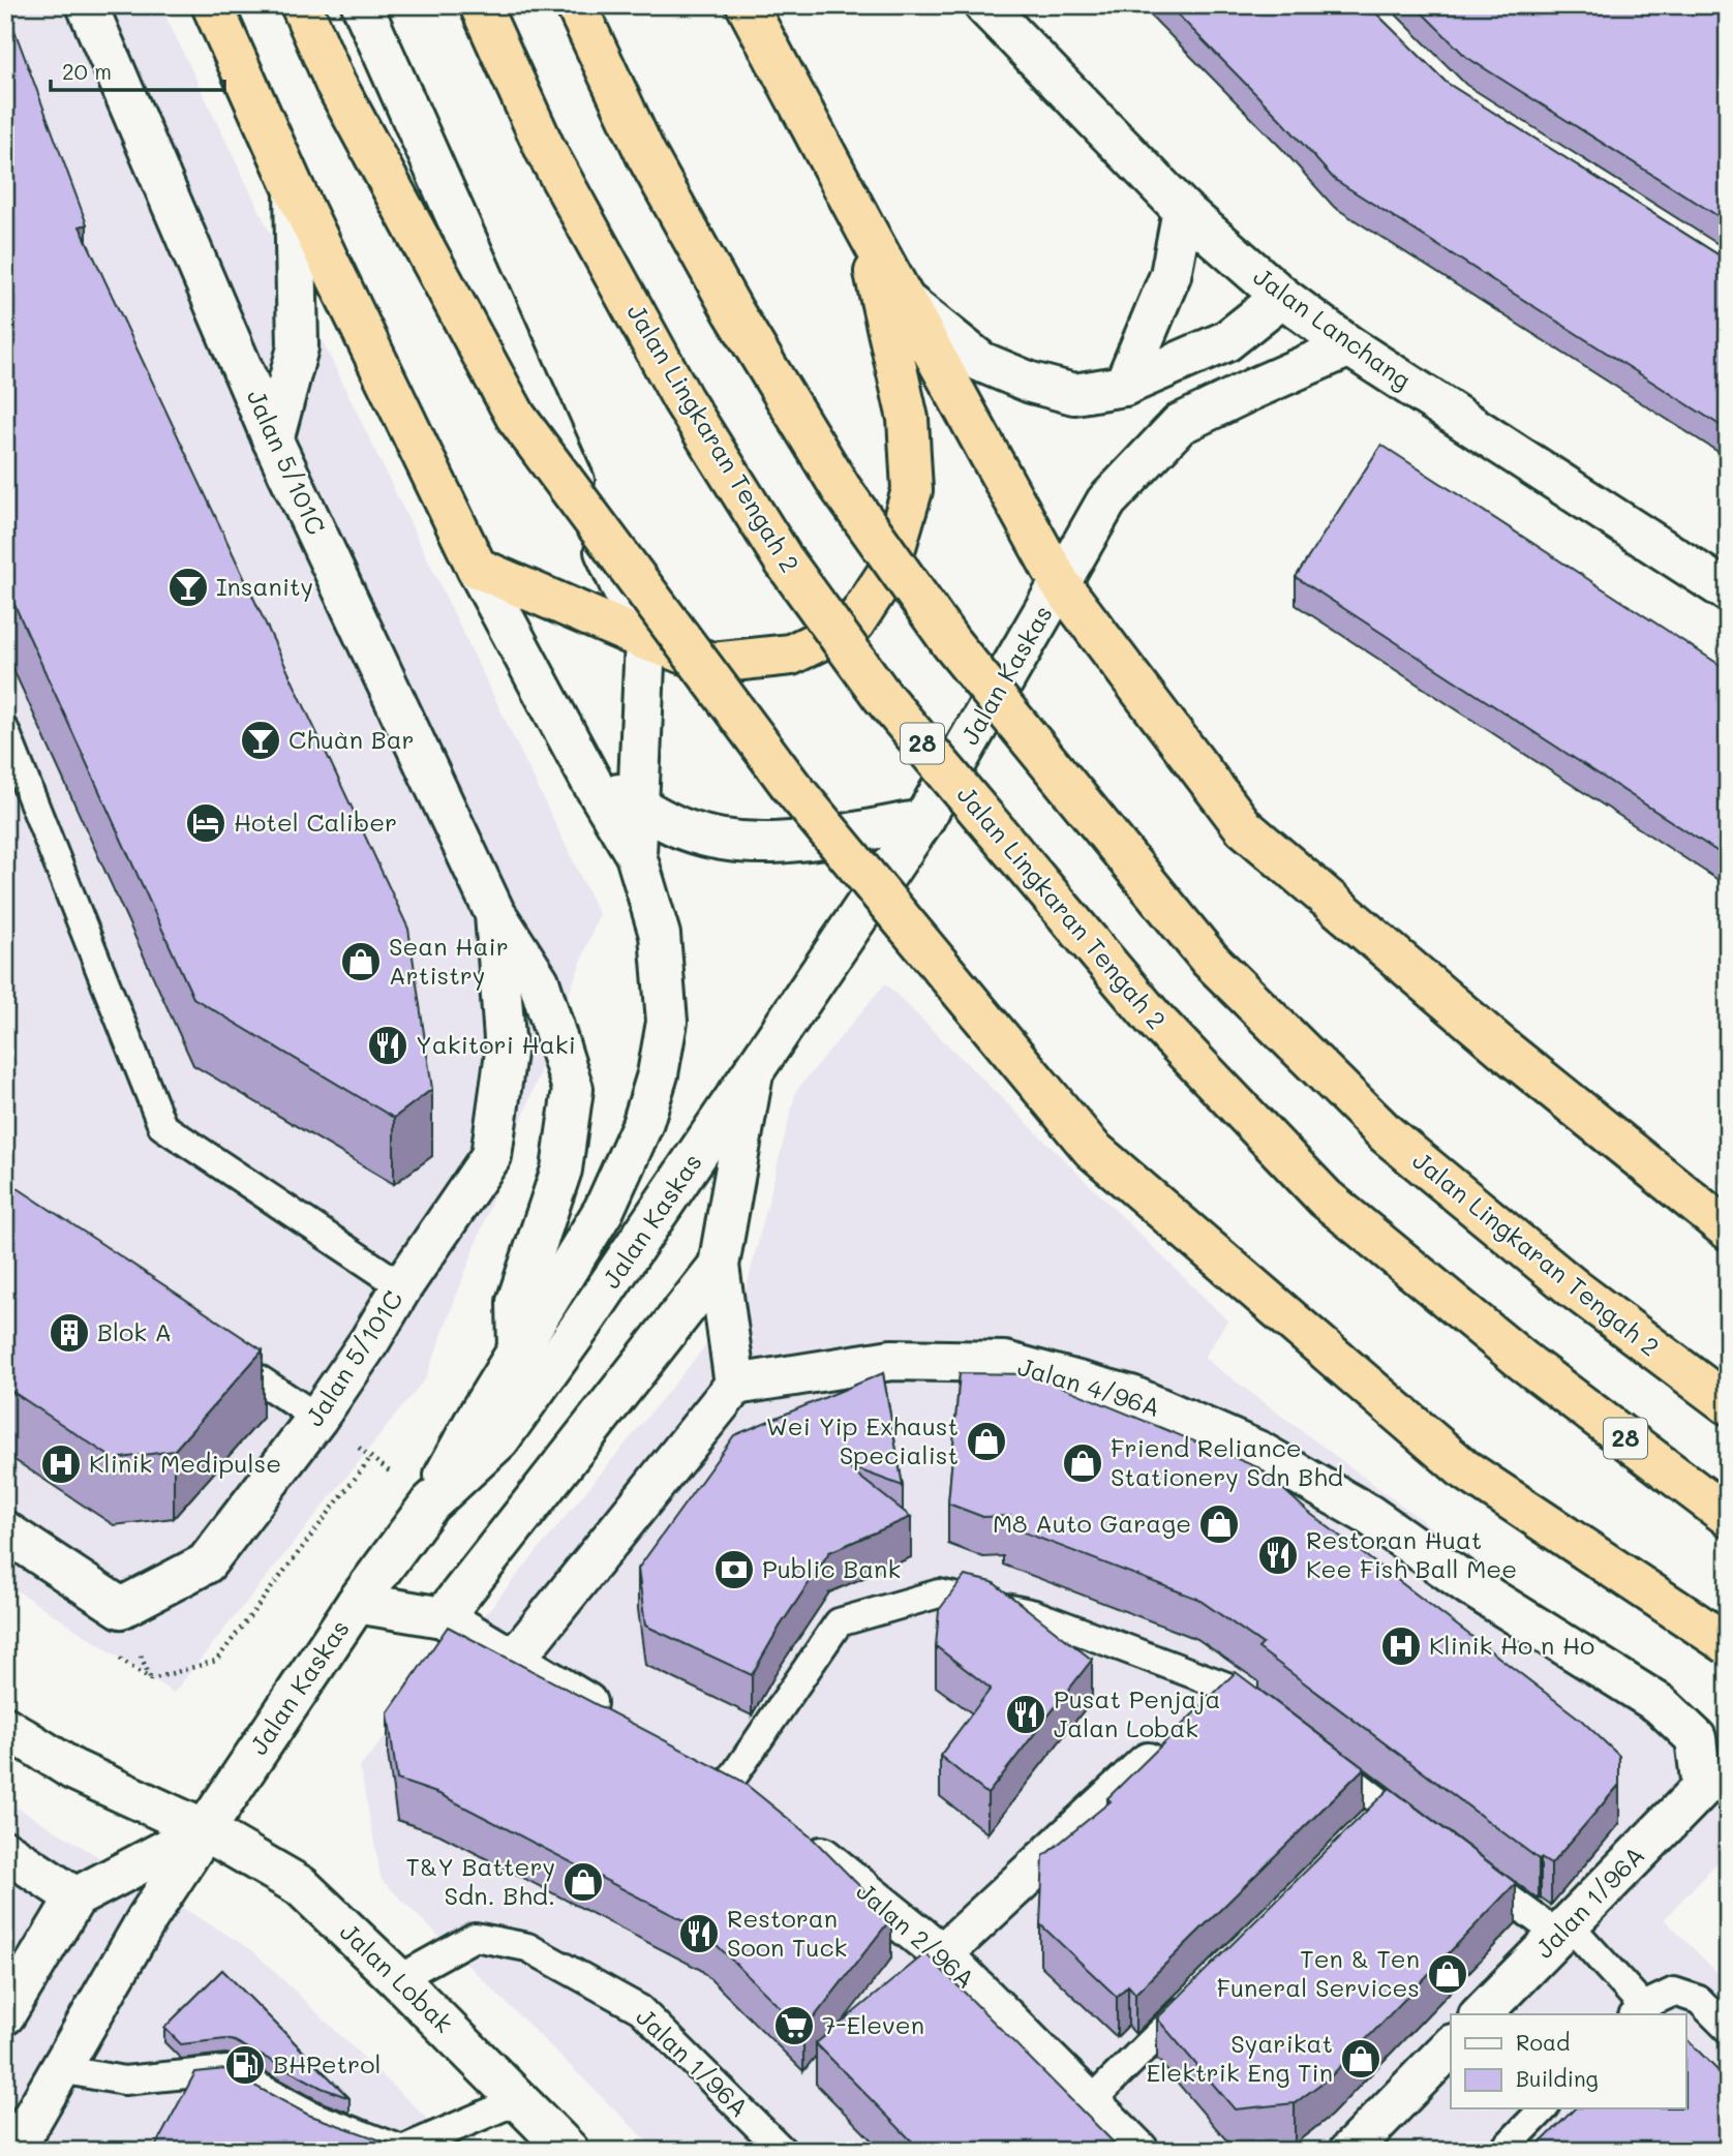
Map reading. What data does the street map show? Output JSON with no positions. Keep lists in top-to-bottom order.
{
  "streets": {
    "highway": ["Jalan Lingkaran Tengah 2", "28"],
    "street": [
      "Jalan Lanchang",
      "Jalan 5/101C",
      "Jalan Kaskas",
      "Jalan 4/96A",
      "Jalan 1/96A",
      "Jalan 2/96A",
      "Jalan Lobak"
    ]
  },
  "crossings": [
    ["Jalan Lanchang", "Jalan Kaskas"],
    ["Jalan Kaskas", "Jalan Lobak"],
    ["Jalan 4/96A", "Jalan 1/96A"],
    ["Jalan 1/96A", "Jalan Lobak"]
  ],
  "places": {
    "bar": ["Insanity", "Chuàn Bar"],
    "hotel": ["Hotel Caliber"],
    "shop": [
      "Sean Hair Artistry",
      "Wei Yip Exhaust Specialist",
      "Friend Reliance Stationery Sdn Bhd",
      "M8 Auto Garage",
      "T&Y Battery Sdn. Bhd.",
      "Ten & Ten Funeral Services",
      "Syarikat Elektrik Eng Tin"
    ],
    "restaurant": [
      "Yakitori Haki",
      "Restoran Huat Kee Fish Ball Mee",
      "Pusat Penjaja Jalan Lobak",
      "Restoran Soon Tuck"
    ],
    "building": ["Blok A"],
    "hospital": ["Klinik Medipulse", "Klinik Ho n Ho"],
    "bank": ["Public Bank"],
    "supermarket": ["7-Eleven"],
    "fuel station": ["BHPetrol"]
  },
  "legend": ["Road", "Building"],
  "scale_bar": "20 m"
}
